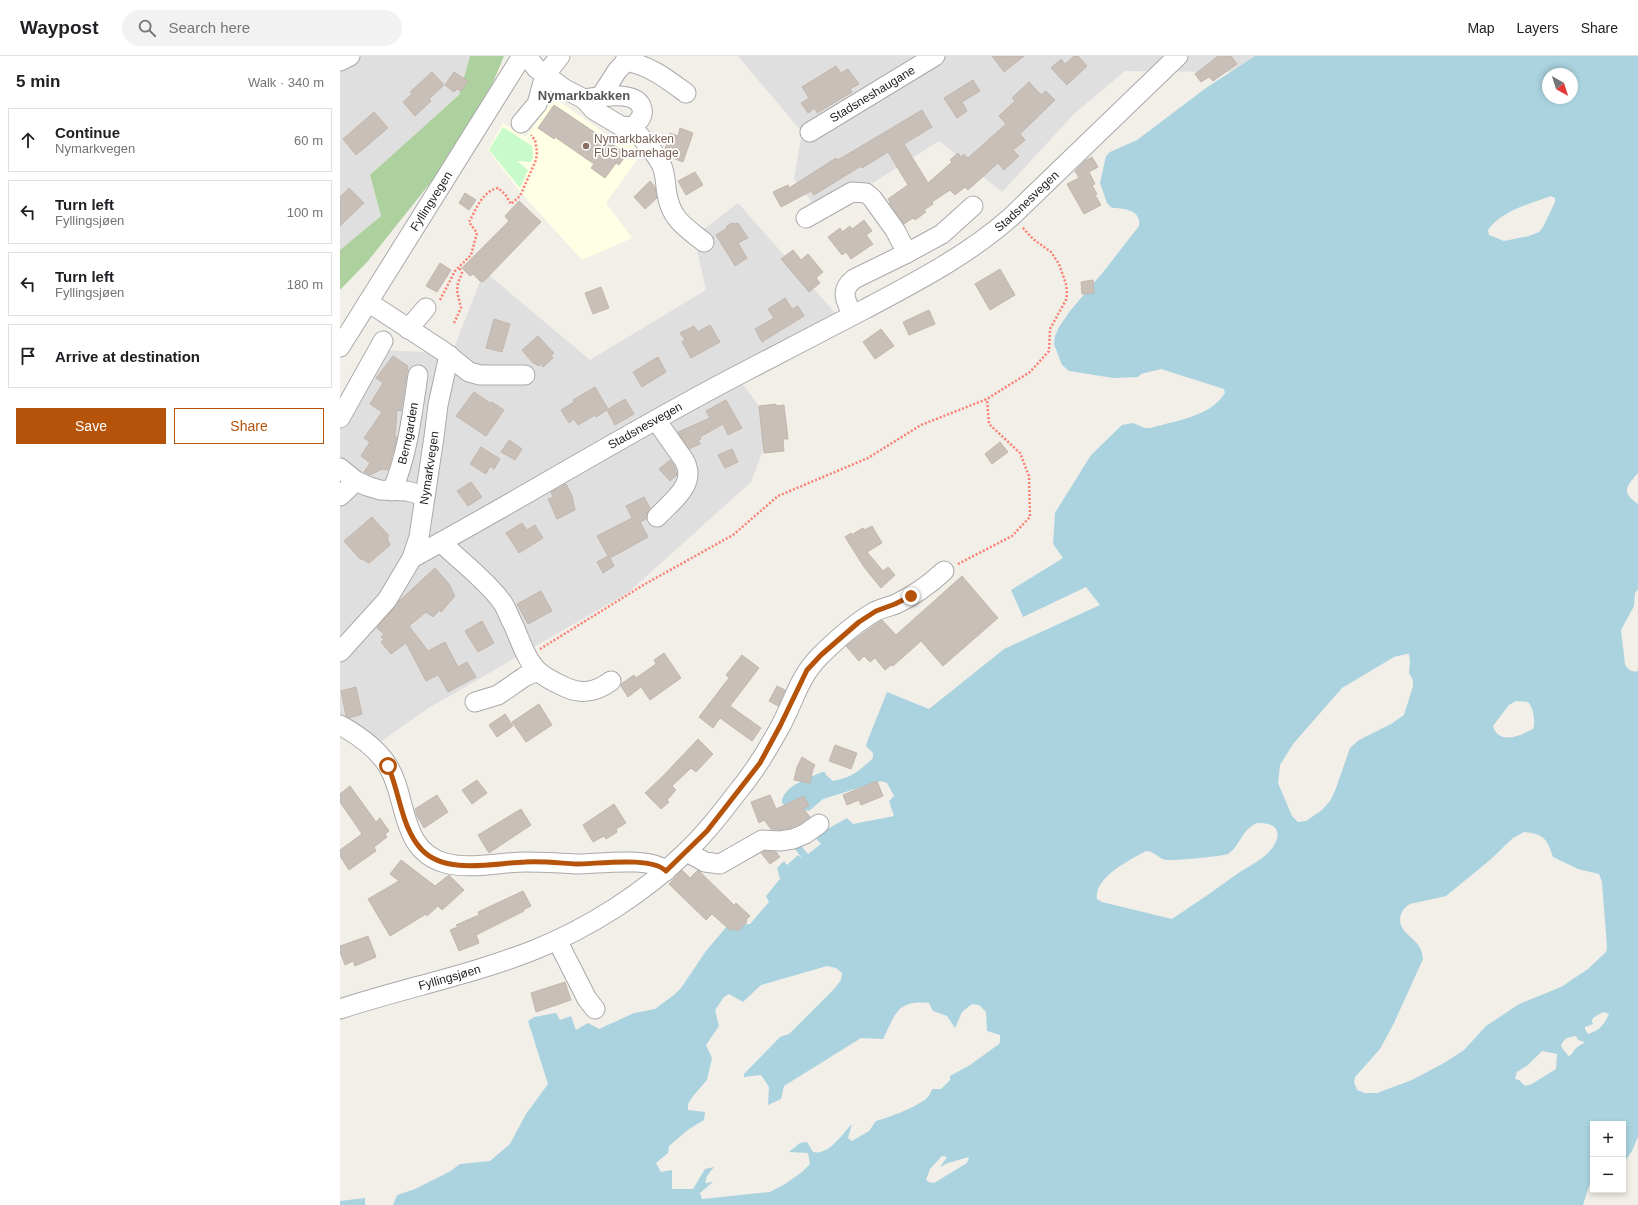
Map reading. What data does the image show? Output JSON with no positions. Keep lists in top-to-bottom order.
{
  "streets": {
    "street": [
      "Stadsneshaugane",
      "Fyllingvegen",
      "Stadsnesvegen",
      "Berngarden",
      "Nymarkvegen",
      "Fyllingsjøen"
    ]
  },
  "crossings": [
    ["Stadsnesvegen", "Nymarkvegen"]
  ],
  "districts": ["Nymarkbakken"],
  "places": ["Nymarkbakken FUS barnehage"],
  "north": "bottom right",
  "page": {
    "header": "Waypost",
    "search": "Search here",
    "nav": ["Map", "Layers", "Share"],
    "heading": ["5 min", "Walk · 340 m"],
    "list": [
      ["Continue", "Nymarkvegen", "60 m"],
      ["Turn left", "Fyllingsjøen", "100 m"],
      ["Turn left", "Fyllingsjøen", "180 m"],
      "Arrive at destination"
    ],
    "buttons": ["Save", "Share"],
    "map_buttons": ["+", "−"]
  }
}
